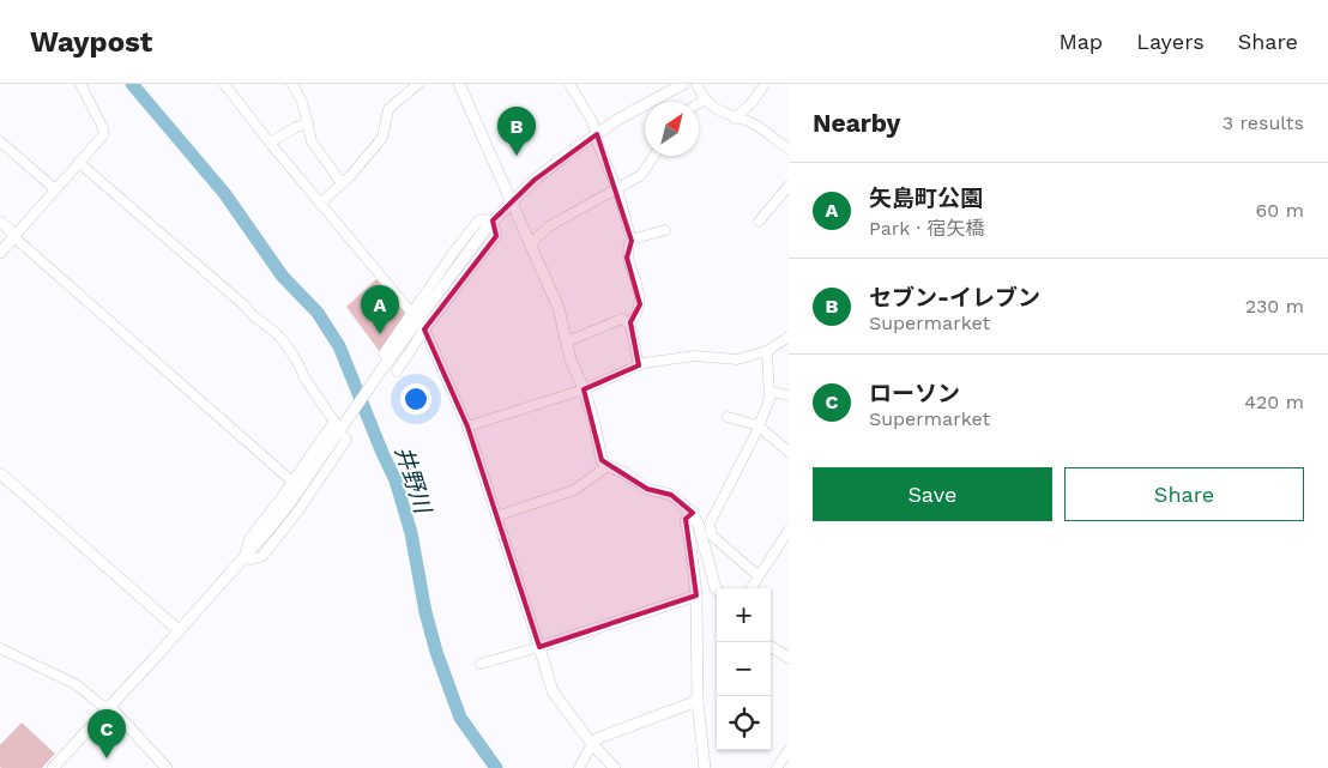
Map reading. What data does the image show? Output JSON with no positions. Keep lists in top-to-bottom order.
{
  "water": ["井野川"],
  "north": "top right",
  "page": {
    "header": "Waypost",
    "nav": ["Map", "Layers", "Share"],
    "heading": ["Nearby", "3 results"],
    "pins": ["B", "A", "C"],
    "list": [
      {
        "mark": "A",
        "name": "矢島町公園",
        "note": "Park · 宿矢橋",
        "value": "60 m"
      },
      {
        "mark": "B",
        "name": "セブン-イレブン",
        "note": "Supermarket",
        "value": "230 m"
      },
      {
        "mark": "C",
        "name": "ローソン",
        "note": "Supermarket",
        "value": "420 m"
      }
    ],
    "buttons": ["Save", "Share"],
    "map_buttons": ["+", "−"]
  }
}
